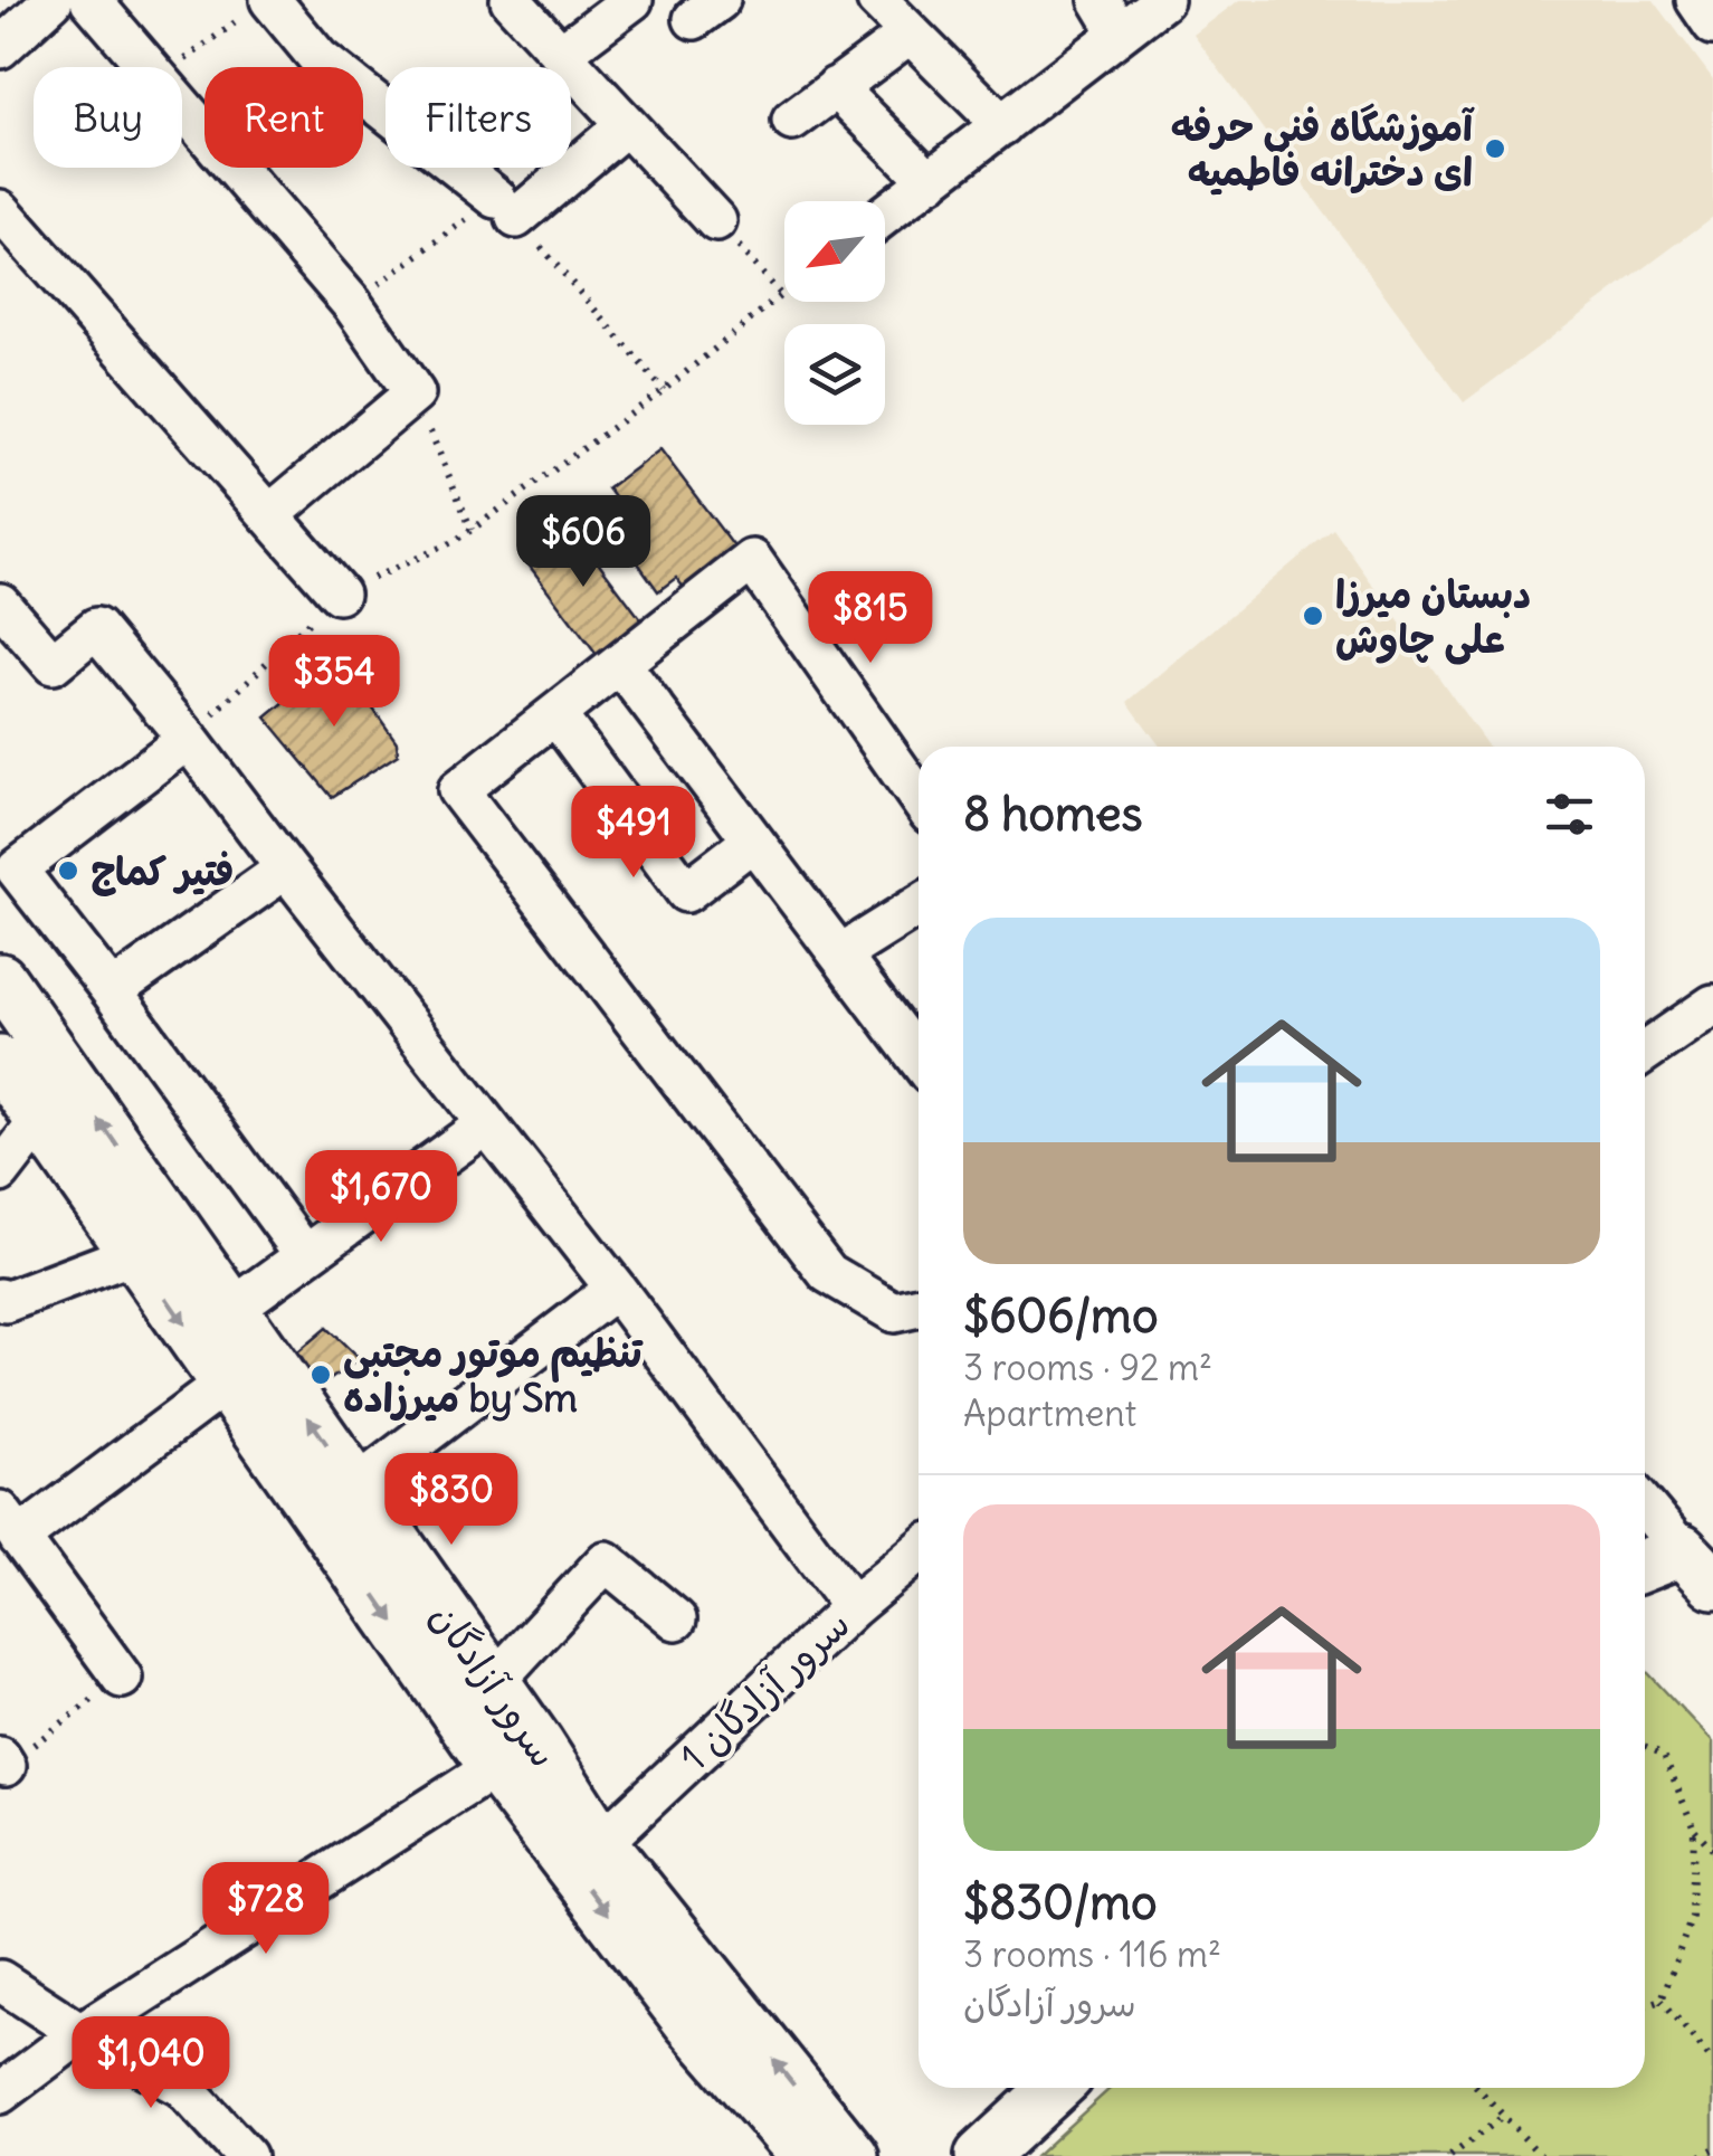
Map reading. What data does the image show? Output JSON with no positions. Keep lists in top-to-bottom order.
{
  "streets": {
    "main road": ["سرور آزادگان"],
    "street": ["سرور آزادگان 1"]
  },
  "crossings": [
    ["سرور آزادگان", "سرور آزادگان 1"]
  ],
  "places": [
    "آموزشگاه فنی حرفه ای دخترانه فاطمیه",
    "دبستان میرزا علی چاوش",
    "فتیر کماج",
    "تنظیم موتور مجتبی میرزاده by Sm"
  ],
  "north": "bottom left",
  "page": {
    "chip": ["Buy", "Rent", "Filters"],
    "price": [
      "$606",
      "$815",
      "$354",
      "$491",
      "$1,670",
      "$830",
      "$728",
      "$1,040"
    ],
    "heading": "8 homes",
    "list": [
      {
        "name": "$606/mo",
        "note": "3 rooms · 92 m² · Apartment"
      },
      {
        "name": "$830/mo",
        "note": "3 rooms · 116 m² · سرور آزادگان"
      }
    ]
  }
}
